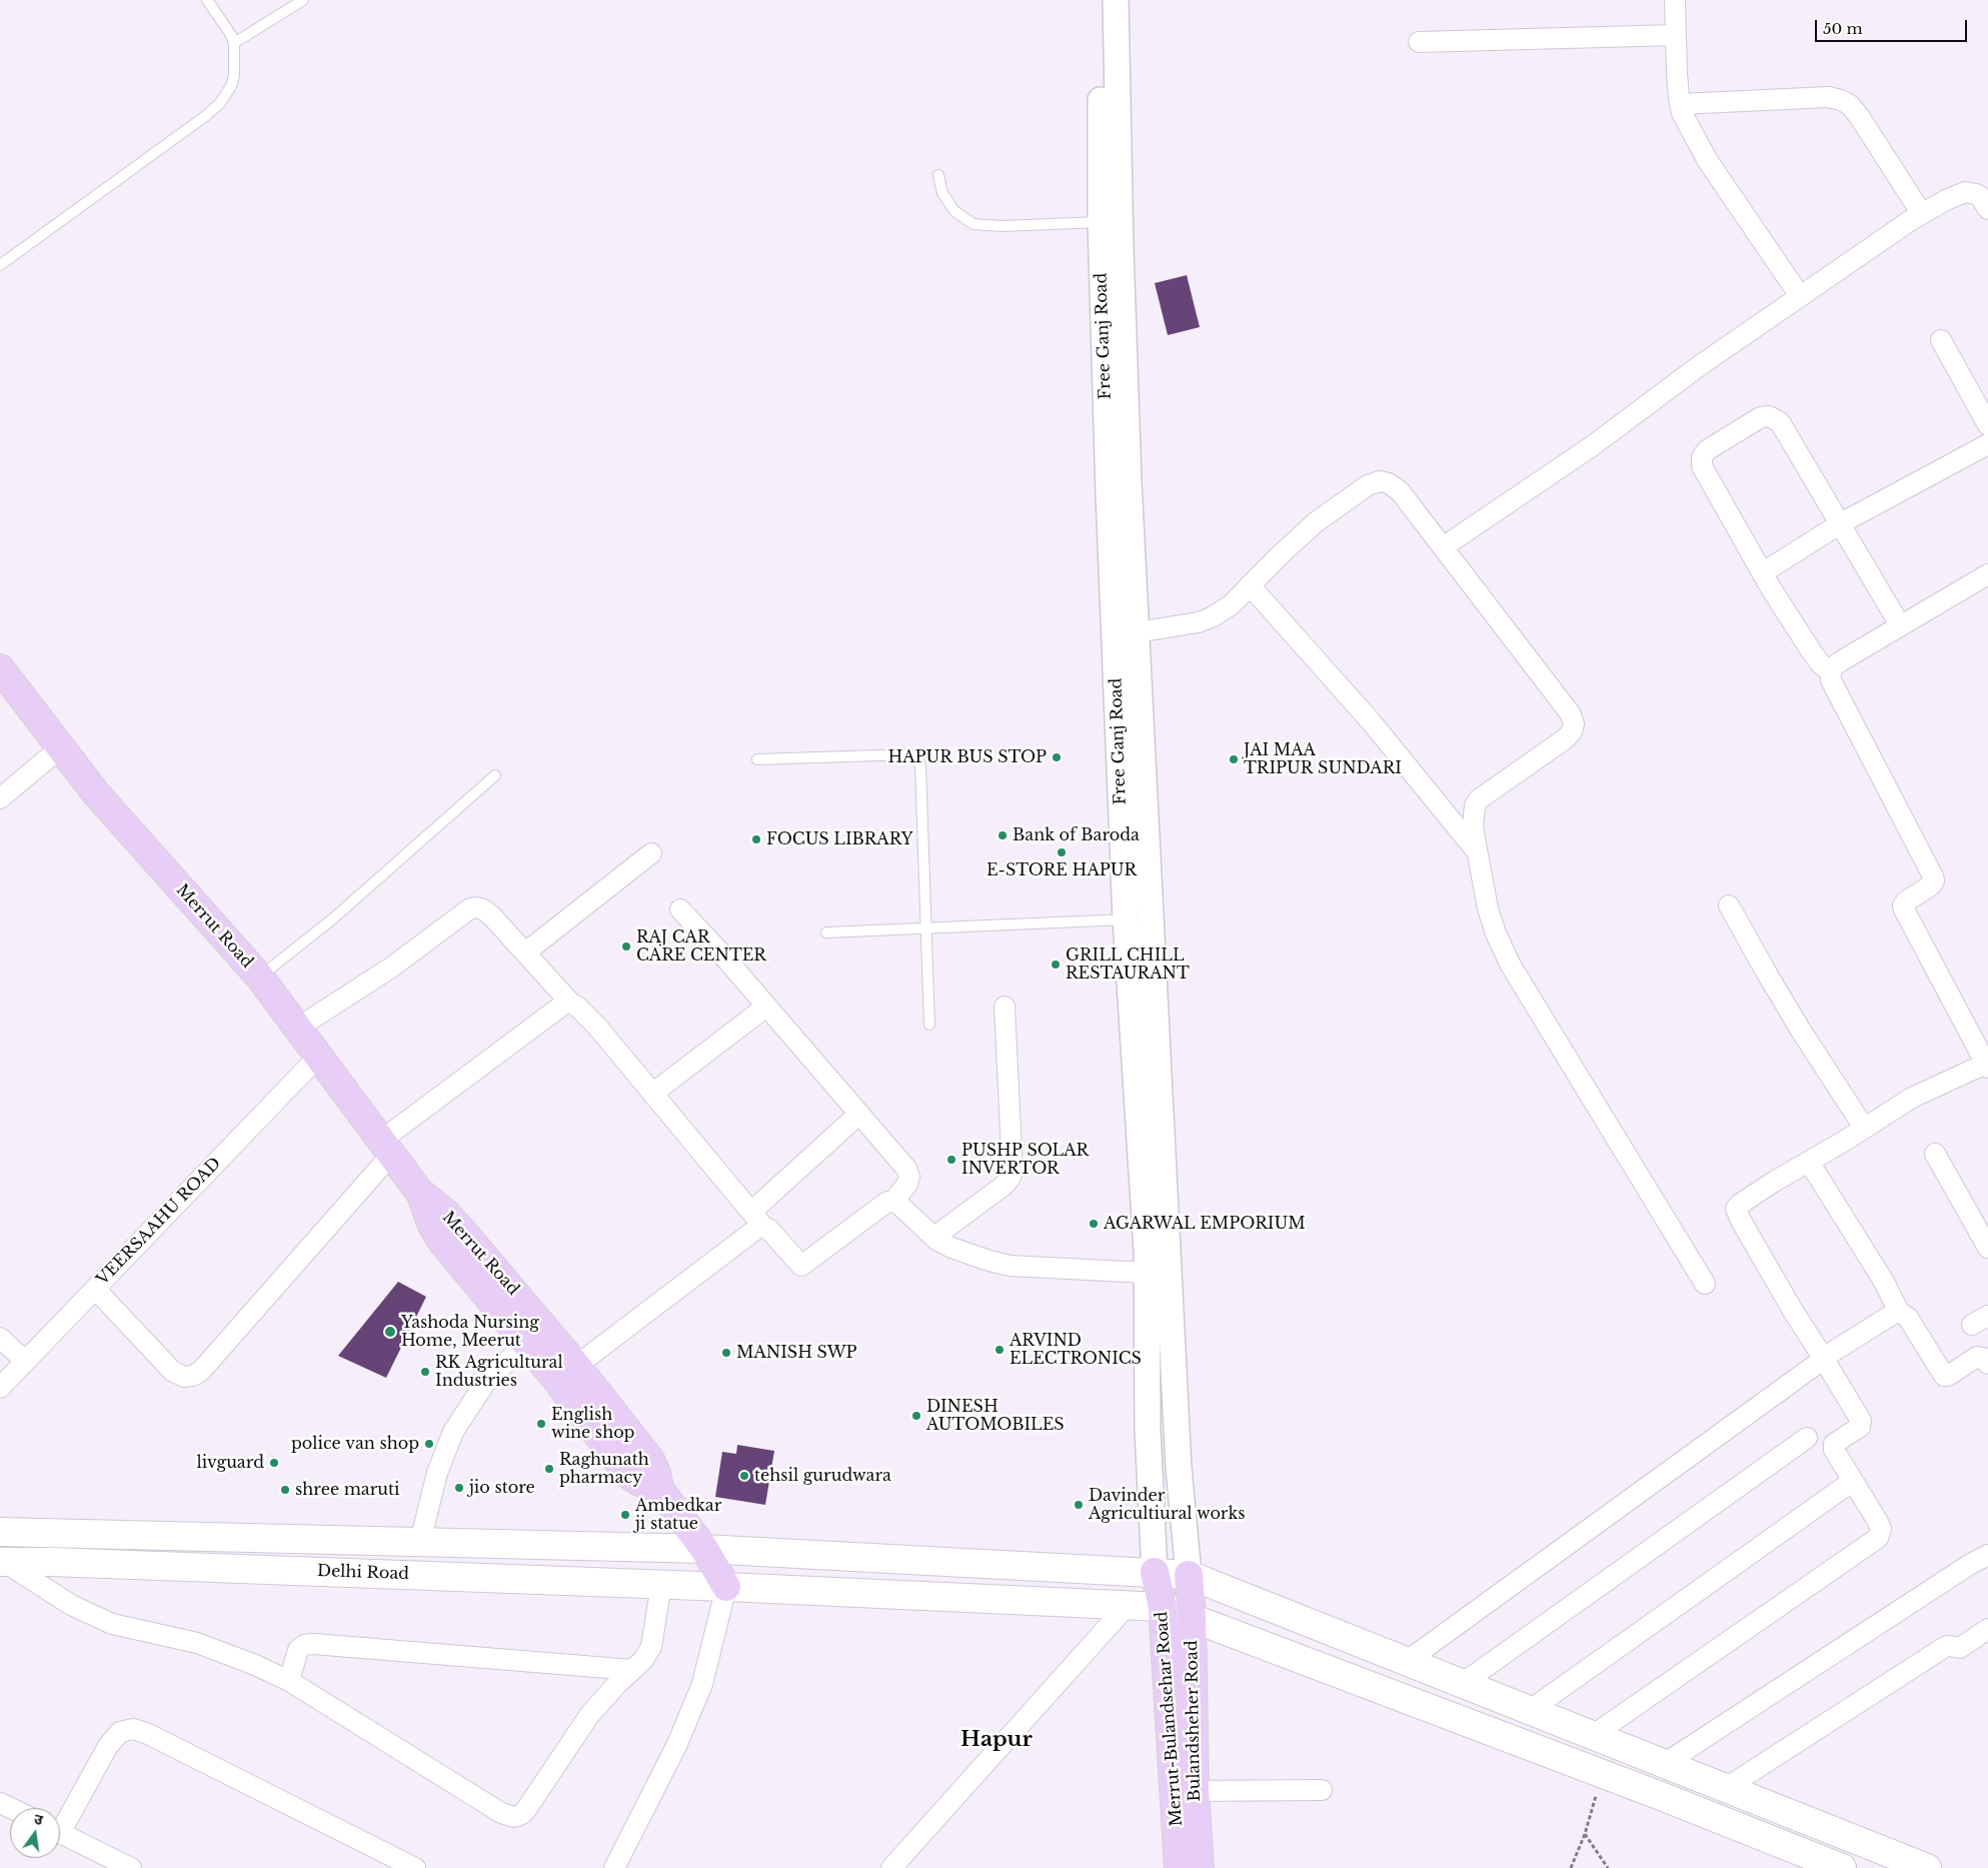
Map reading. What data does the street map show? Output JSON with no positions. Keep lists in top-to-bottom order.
{
  "streets": {
    "main road": [
      "Merrut Road",
      "Delhi Road",
      "Merrut-Bulandsehar Road",
      "Bulandsheher Road"
    ],
    "street": ["Free Ganj Road", "VEERSAAHU ROAD"]
  },
  "crossings": [
    ["Free Ganj Road", "Delhi Road"],
    ["Free Ganj Road", "Merrut-Bulandsehar Road"],
    ["Merrut Road", "VEERSAAHU ROAD"],
    ["Merrut Road", "Delhi Road"],
    ["Delhi Road", "Merrut-Bulandsehar Road"],
    ["Delhi Road", "Bulandsheher Road"]
  ],
  "districts": ["Hapur"],
  "places": [
    "HAPUR BUS STOP",
    "JAI MAA TRIPUR SUNDARI",
    "Bank of Baroda",
    "FOCUS LIBRARY",
    "E-STORE HAPUR",
    "RAJ CAR CARE CENTER",
    "GRILL CHILL RESTAURANT",
    "PUSHP SOLAR INVERTOR",
    "AGARWAL EMPORIUM",
    "Yashoda Nursing Home, Meerut",
    "ARVIND ELECTRONICS",
    "MANISH SWP",
    "RK Agricultural Industries",
    "DINESH AUTOMOBILES",
    "English wine shop",
    "police van shop",
    "livguard",
    "Raghunath pharmacy",
    "tehsil gurudwara",
    "jio store",
    "shree maruti",
    "Davinder Agricultiural works",
    "Ambedkar ji statue"
  ],
  "scale_bar": "50 m",
  "north": "top"
}
